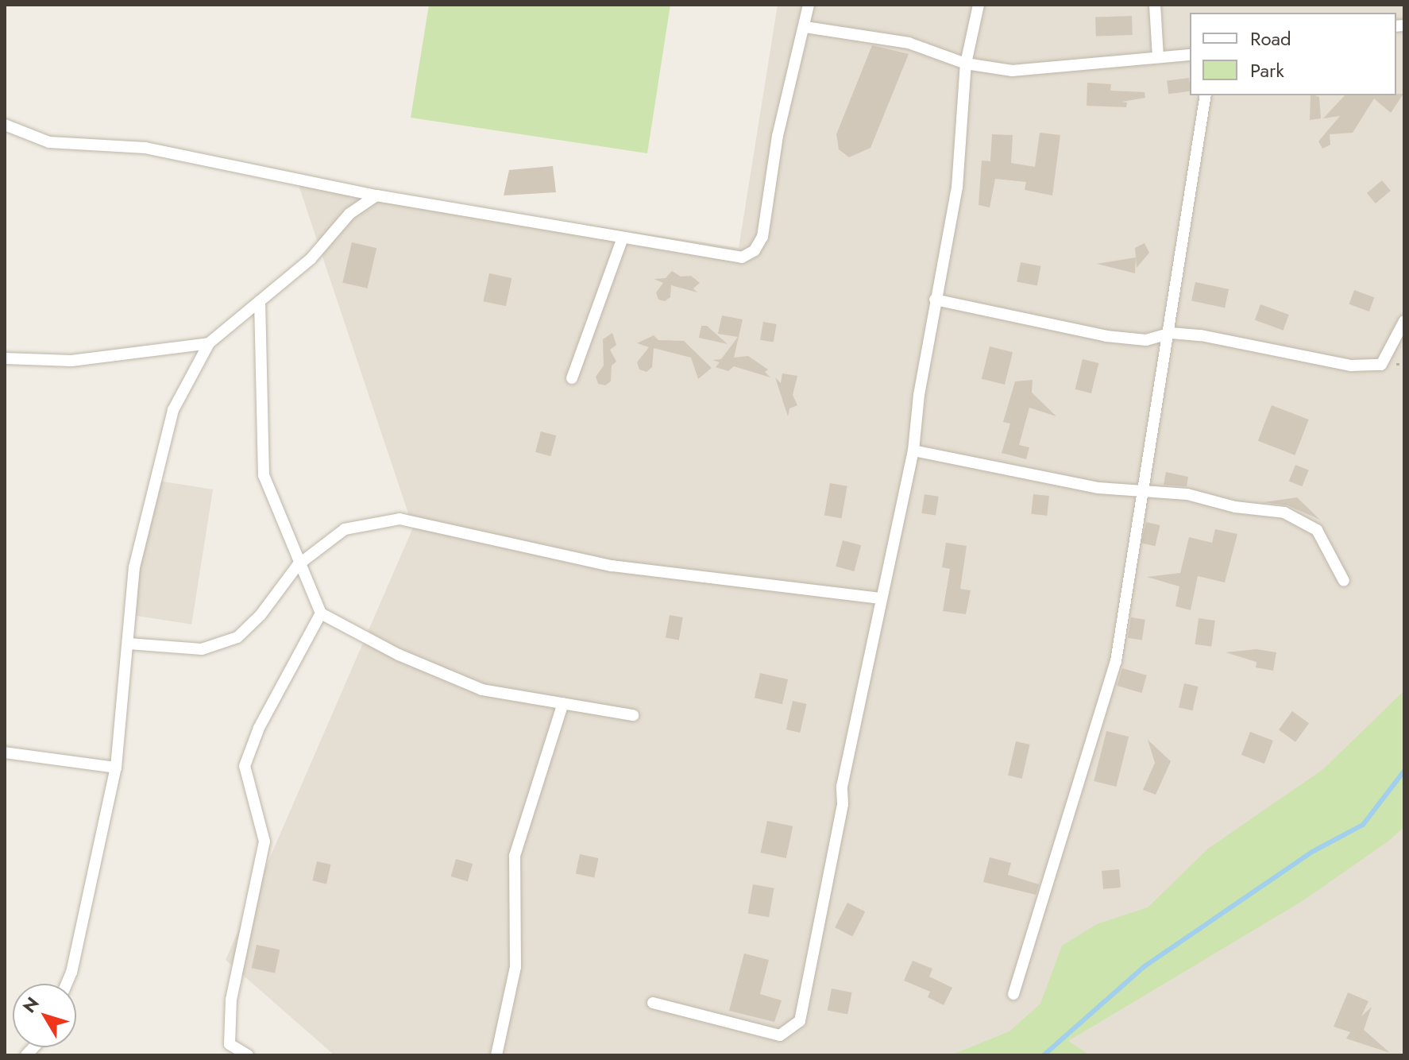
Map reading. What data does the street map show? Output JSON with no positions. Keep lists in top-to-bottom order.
{
  "legend": ["Road", "Park"],
  "north": "top left"
}
